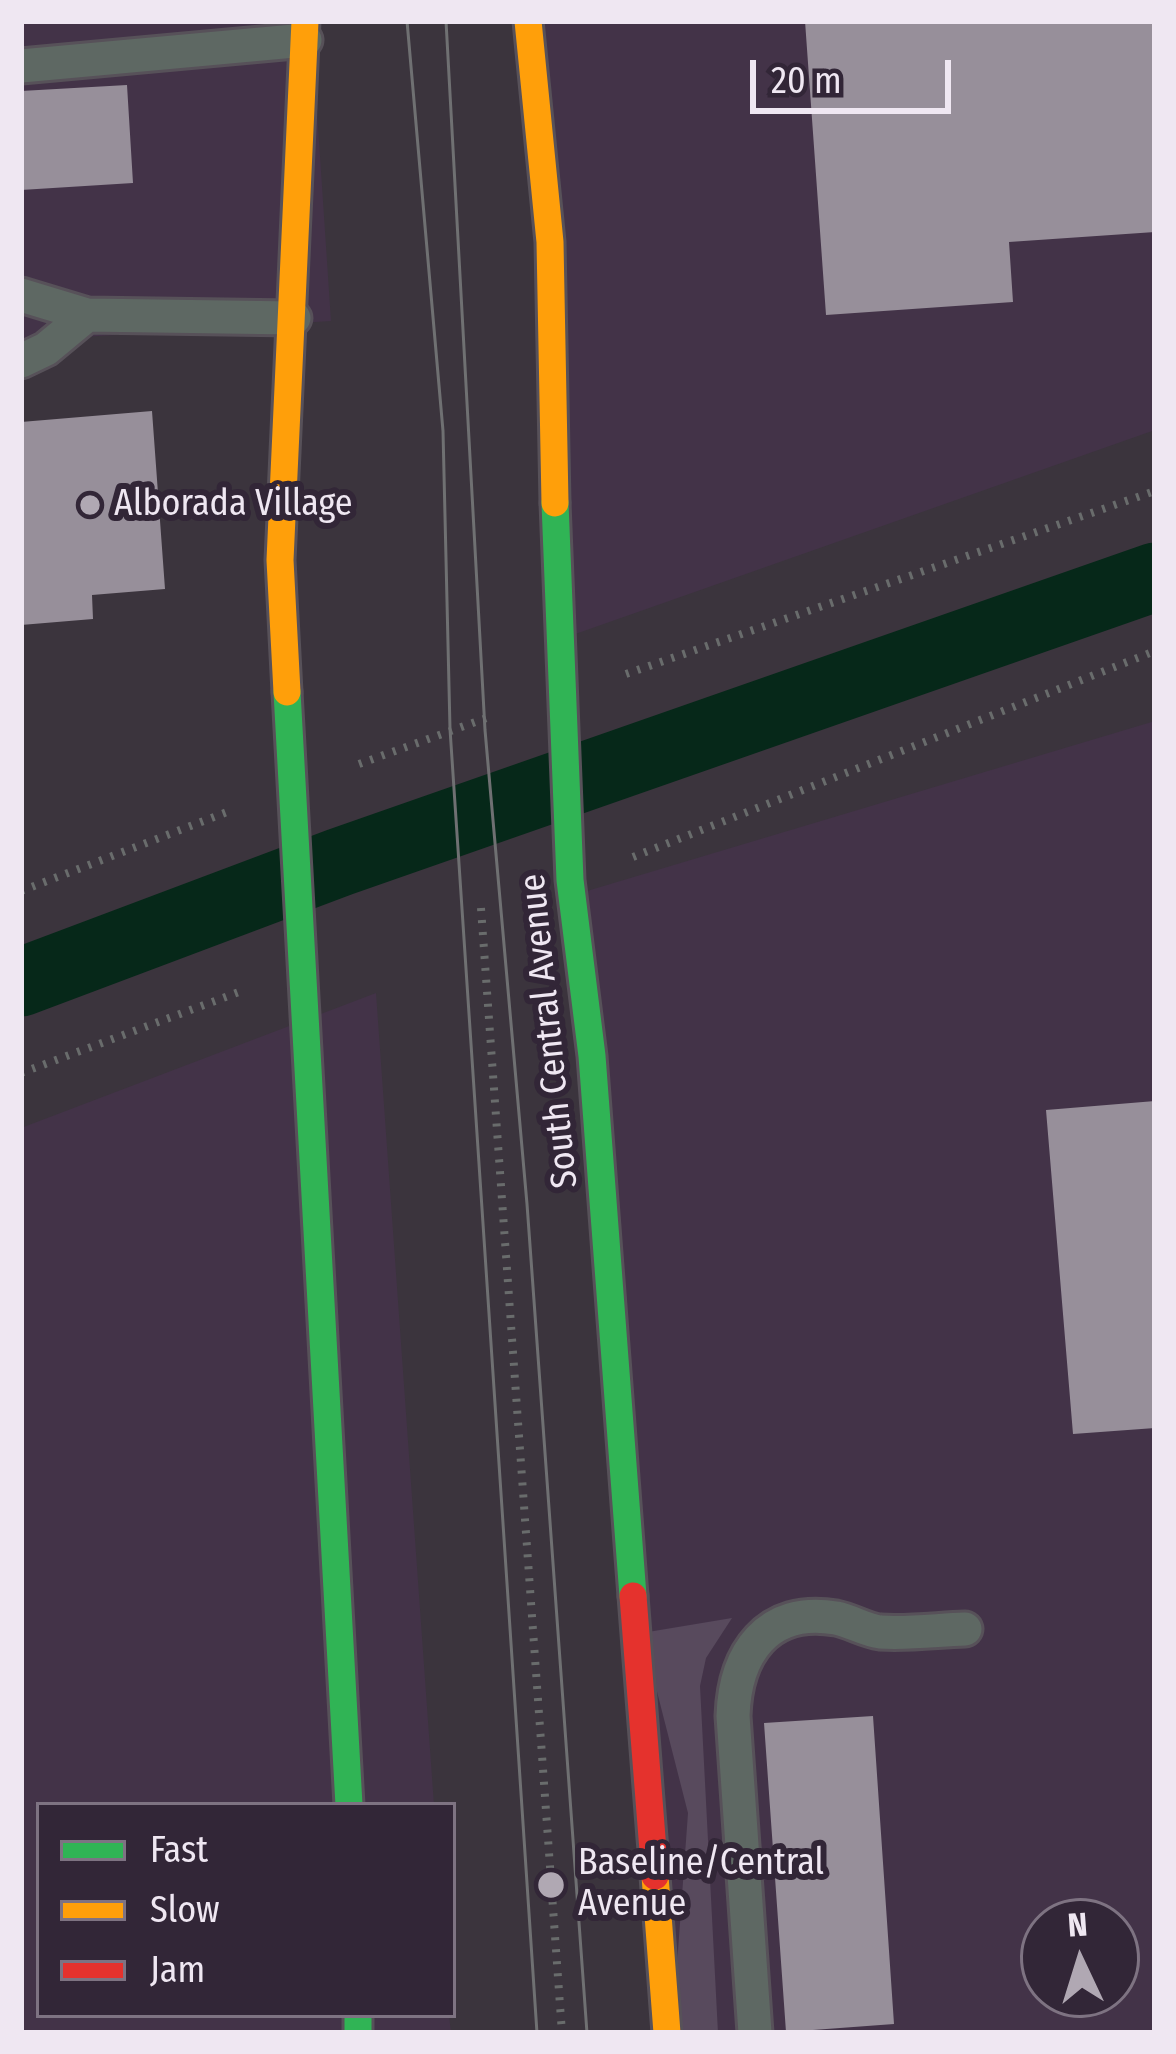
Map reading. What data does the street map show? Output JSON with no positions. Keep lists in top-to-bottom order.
{
  "streets": {
    "main road": ["South Central Avenue"]
  },
  "places": ["Alborada Village", "Baseline/Central Avenue"],
  "legend": ["Fast", "Slow", "Jam"],
  "scale_bar": "20 m",
  "north": "top"
}
